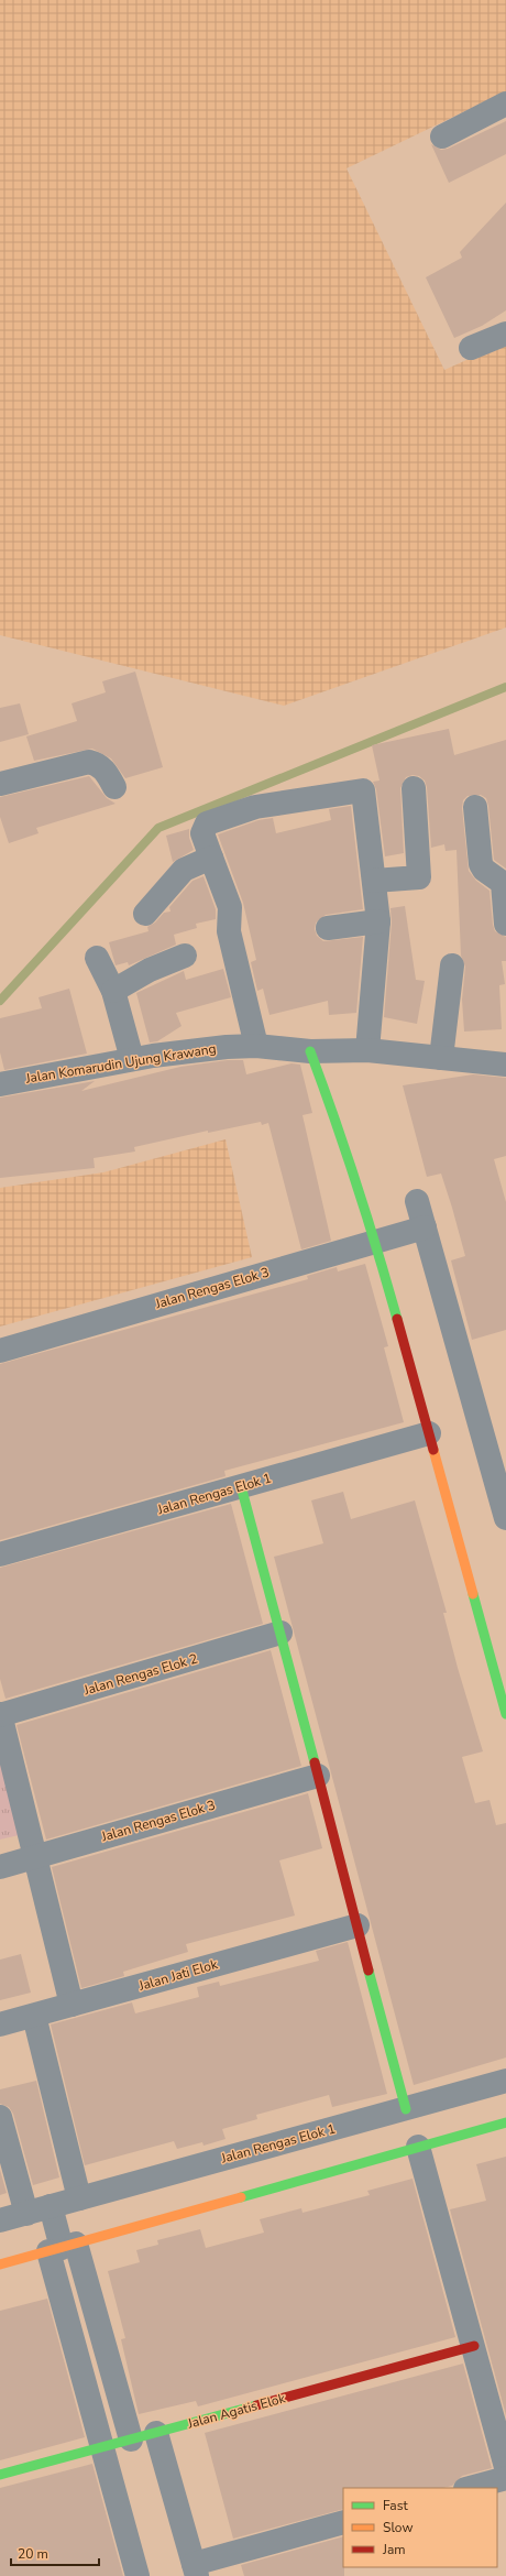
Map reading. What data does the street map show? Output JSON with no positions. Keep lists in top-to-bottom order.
{
  "streets": {
    "street": [
      "Jalan Komarudin Ujung Krawang",
      "Jalan Rengas Elok 3",
      "Jalan Rengas Elok 1",
      "Jalan Rengas Elok 2",
      "Jalan Jati Elok",
      "Jalan Agatis Elok"
    ]
  },
  "legend": ["Fast", "Slow", "Jam"],
  "scale_bar": "20 m"
}
